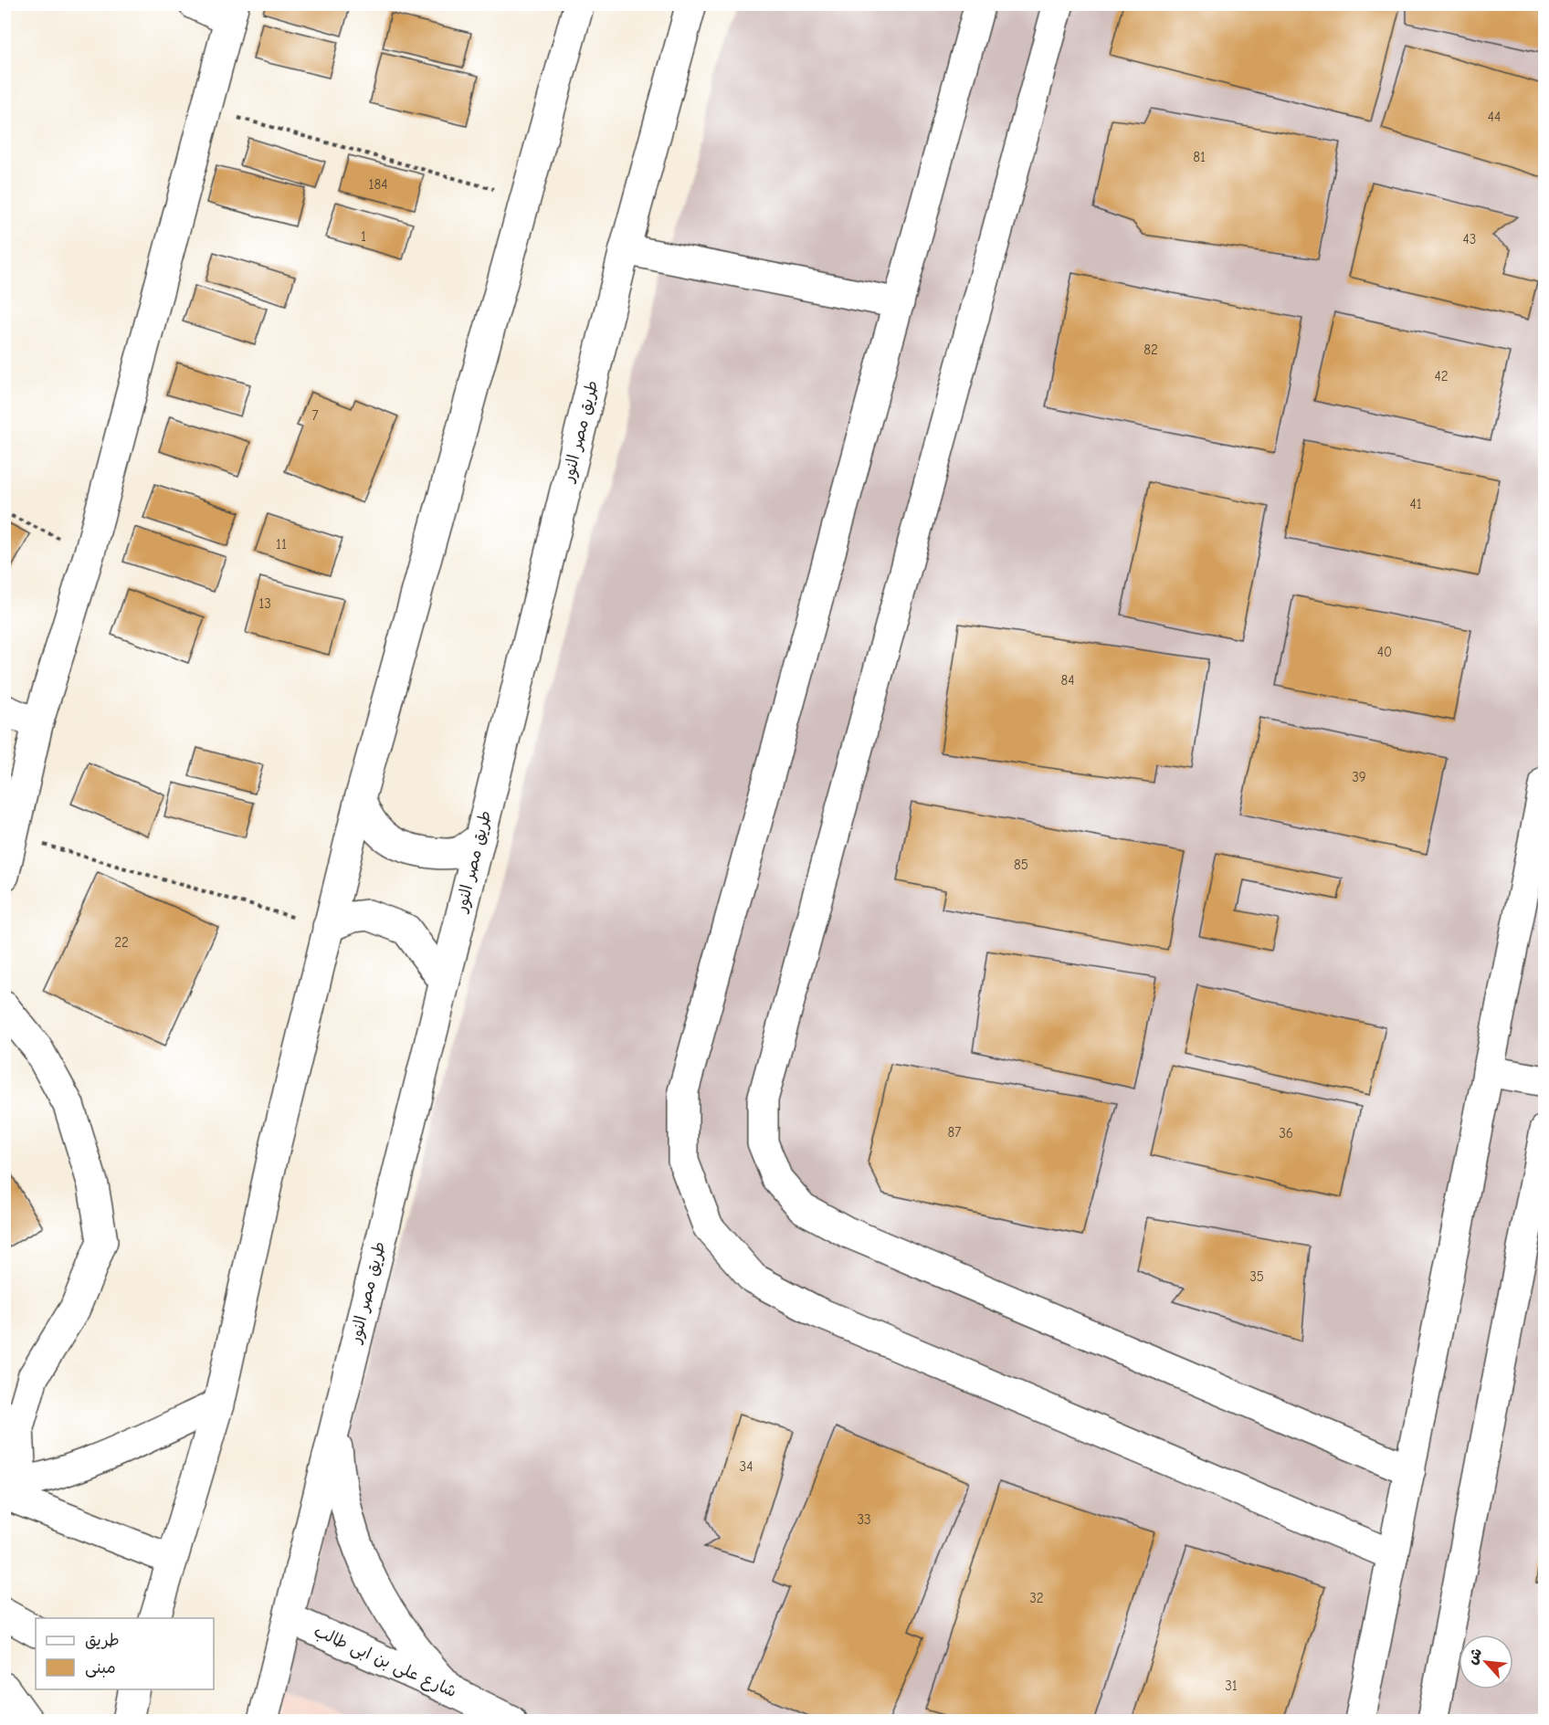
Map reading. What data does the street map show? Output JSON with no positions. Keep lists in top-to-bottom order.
{
  "streets": {
    "street": ["طريق مصر النور", "شارع على بن ابى طالب"]
  },
  "crossings": [
    ["طريق مصر النور", "شارع على بن ابى طالب"]
  ],
  "house_numbers": [
    "44",
    "81",
    "184",
    "1",
    "43",
    "82",
    "42",
    "7",
    "41",
    "11",
    "13",
    "40",
    "84",
    "39",
    "85",
    "22",
    "87",
    "36",
    "35",
    "34",
    "33",
    "32",
    "31"
  ],
  "legend": ["طريق", "مبنى"],
  "north": "top left"
}
